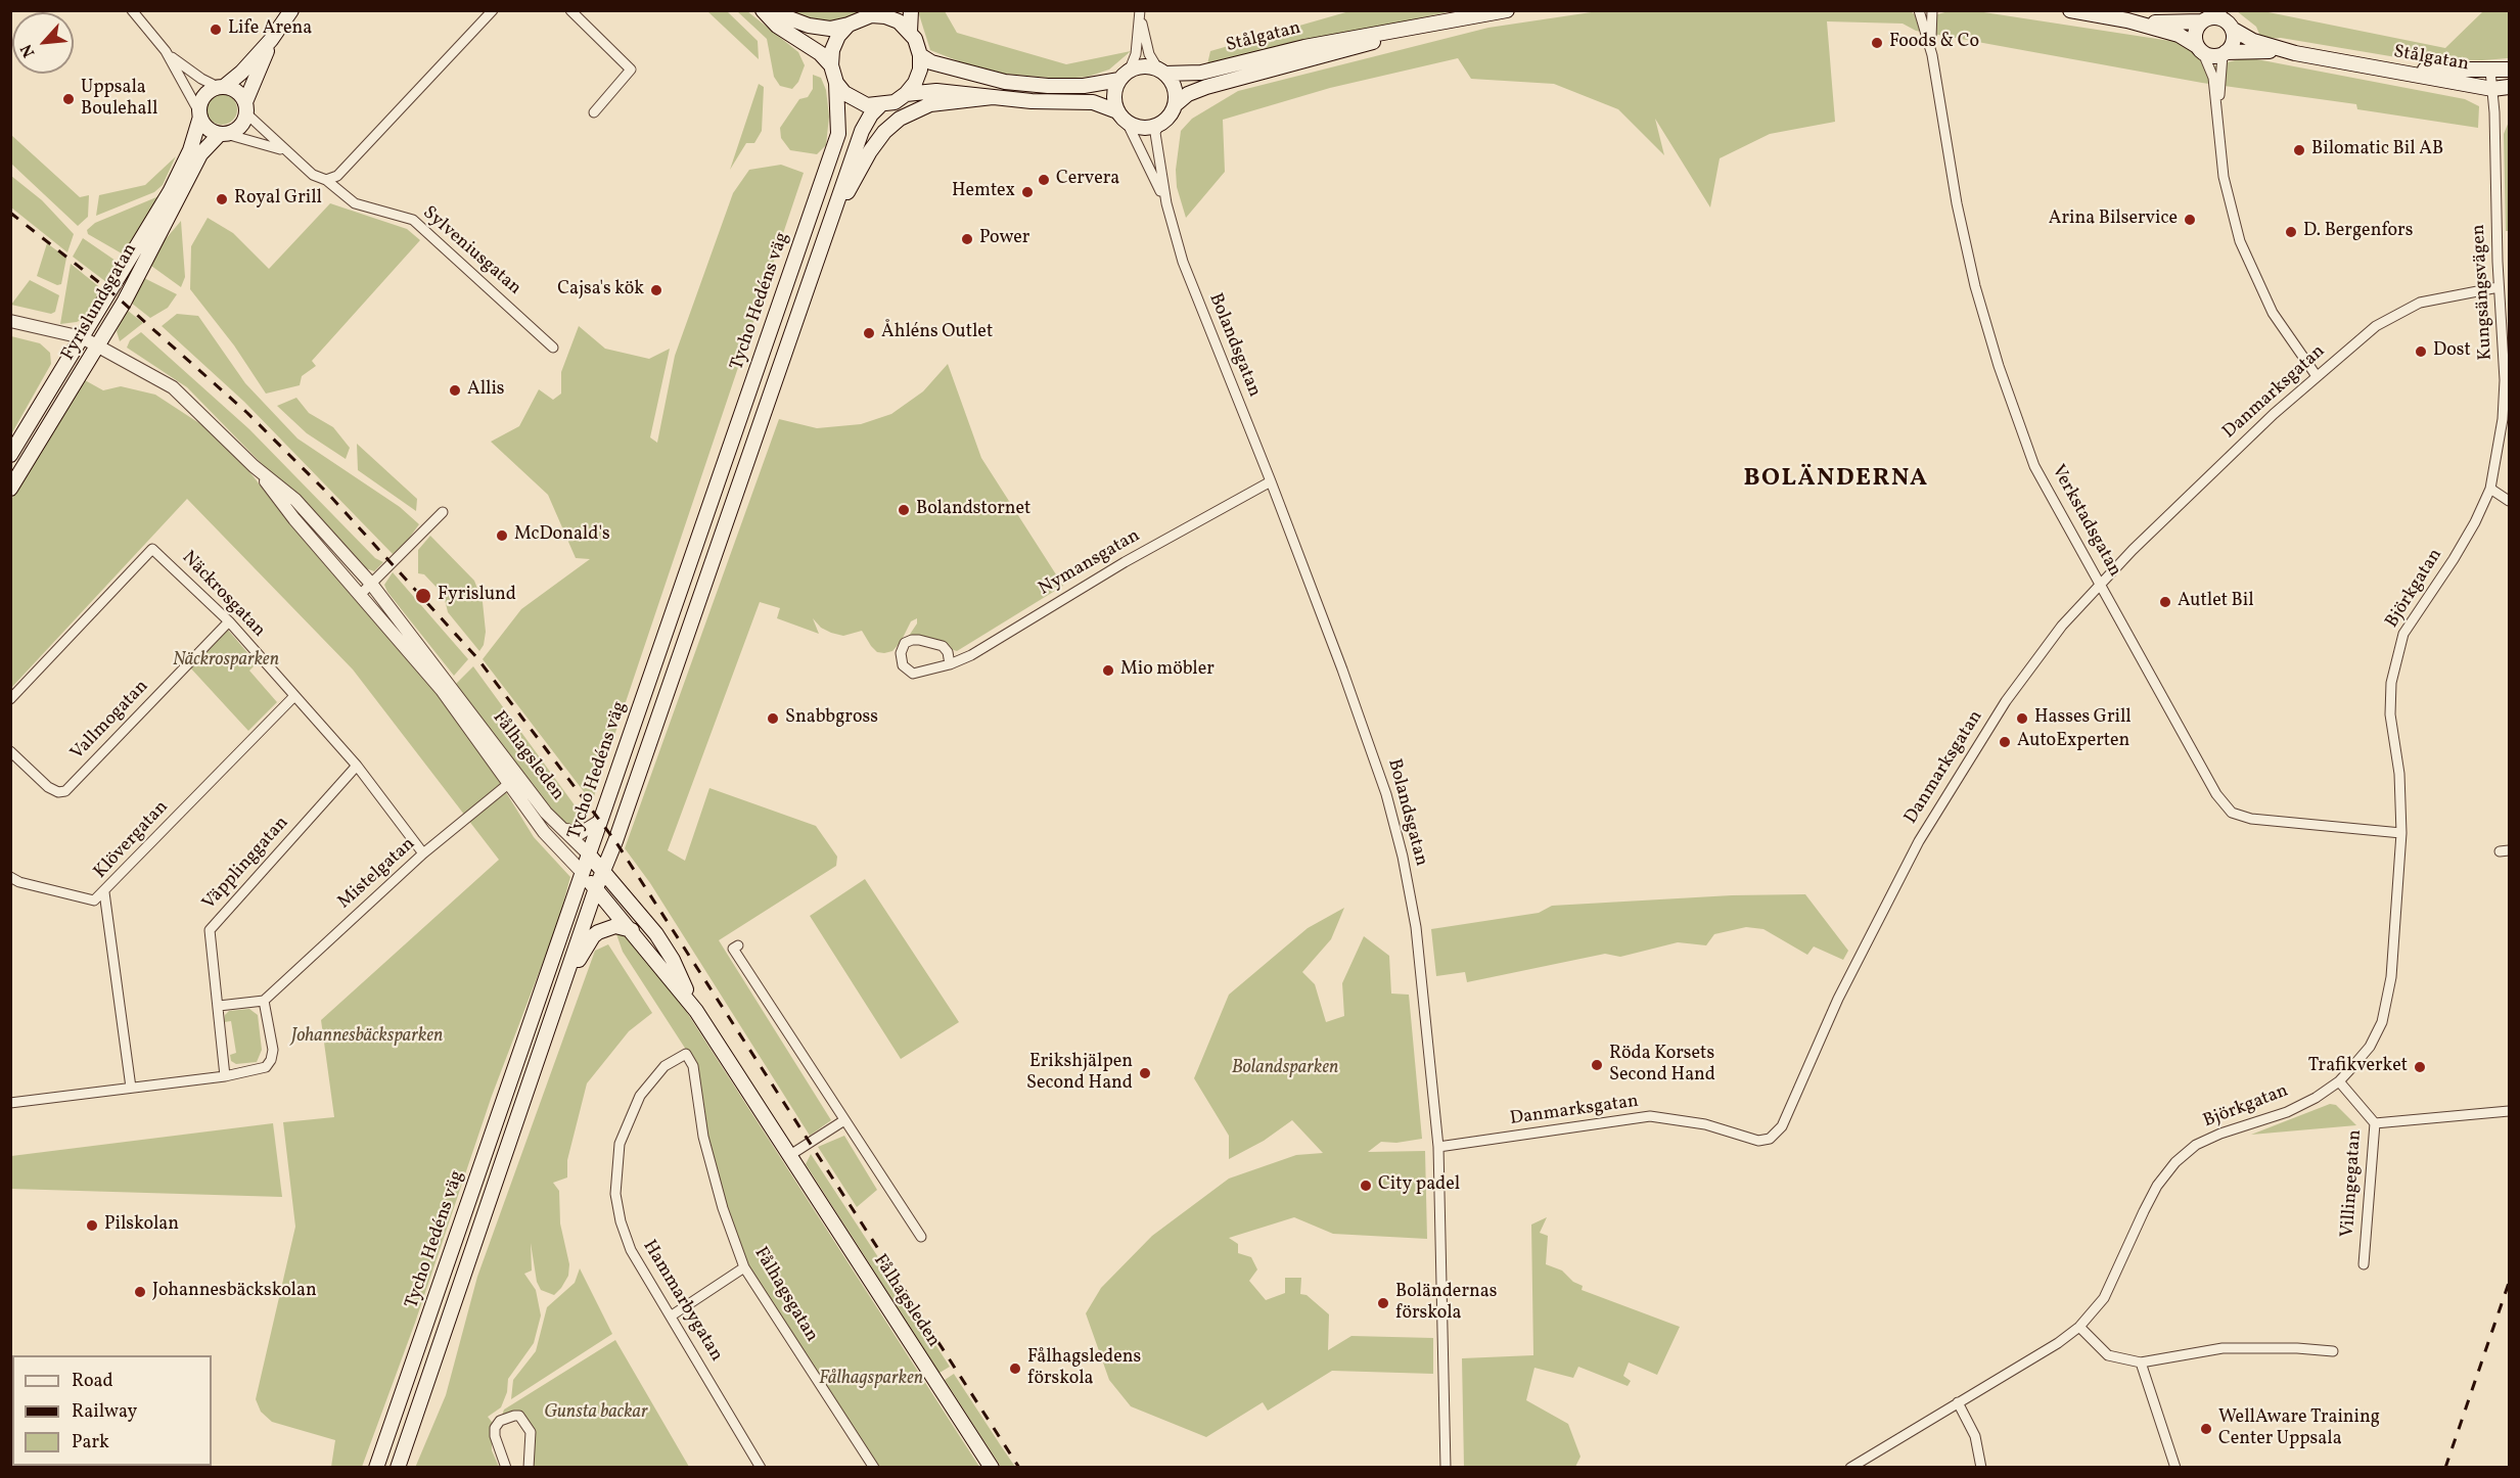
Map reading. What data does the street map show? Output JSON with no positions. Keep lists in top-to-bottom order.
{
  "streets": {
    "main road": [
      "Stålgatan",
      "Tycho Hedéns väg",
      "Fyrislundsgatan",
      "Fålhagsleden"
    ],
    "street": [
      "Sylveniusgatan",
      "Kungsängsvägen",
      "Bolandsgatan",
      "Danmarksgatan",
      "Verkstadsgatan",
      "Nymansgatan",
      "Björkgatan",
      "Näckrosgatan",
      "Vallmogatan",
      "Klövergatan",
      "Väpplinggatan",
      "Mistelgatan",
      "Villingegatan",
      "Fålhagsgatan",
      "Hammarbygatan"
    ]
  },
  "crossings": [
    ["Stålgatan", "Kungsängsvägen"],
    ["Stålgatan", "Bolandsgatan"],
    ["Sylveniusgatan", "Fyrislundsgatan"],
    ["Kungsängsvägen", "Danmarksgatan"],
    ["Kungsängsvägen", "Björkgatan"],
    ["Tycho Hedéns väg", "Fålhagsleden"],
    ["Fyrislundsgatan", "Fålhagsleden"],
    ["Bolandsgatan", "Danmarksgatan"],
    ["Bolandsgatan", "Nymansgatan"],
    ["Danmarksgatan", "Verkstadsgatan"],
    ["Verkstadsgatan", "Björkgatan"],
    ["Björkgatan", "Villingegatan"],
    ["Näckrosgatan", "Vallmogatan"],
    ["Näckrosgatan", "Klövergatan"],
    ["Näckrosgatan", "Väpplinggatan"],
    ["Näckrosgatan", "Mistelgatan"],
    ["Fålhagsleden", "Mistelgatan"],
    ["Fålhagsgatan", "Hammarbygatan"]
  ],
  "districts": ["BOLÄNDERNA"],
  "parks": [
    "Näckrosparken",
    "Johannesbäcksparken",
    "Bolandsparken",
    "Fålhagsparken",
    "Gunsta backar"
  ],
  "places": [
    "Life Arena",
    "Foods & Co",
    "Uppsala Boulehall",
    "Bilomatic Bil AB",
    "Cervera",
    "Hemtex",
    "Royal Grill",
    "Arina Bilservice",
    "D. Bergenfors",
    "Power",
    "Cajsa's kök",
    "Åhléns Outlet",
    "Dost",
    "Allis",
    "Bolandstornet",
    "McDonald's",
    "Fyrislund",
    "Autlet Bil",
    "Mio möbler",
    "Snabbgross",
    "Hasses Grill",
    "AutoExperten",
    "Röda Korsets Second Hand",
    "Trafikverket",
    "Erikshjälpen Second Hand",
    "City padel",
    "Pilskolan",
    "Johannesbäckskolan",
    "Boländernas förskola",
    "Fålhagsledens förskola",
    "WellAware Training Center Uppsala"
  ],
  "legend": ["Road", "Railway", "Park"],
  "north": "bottom left"
}
